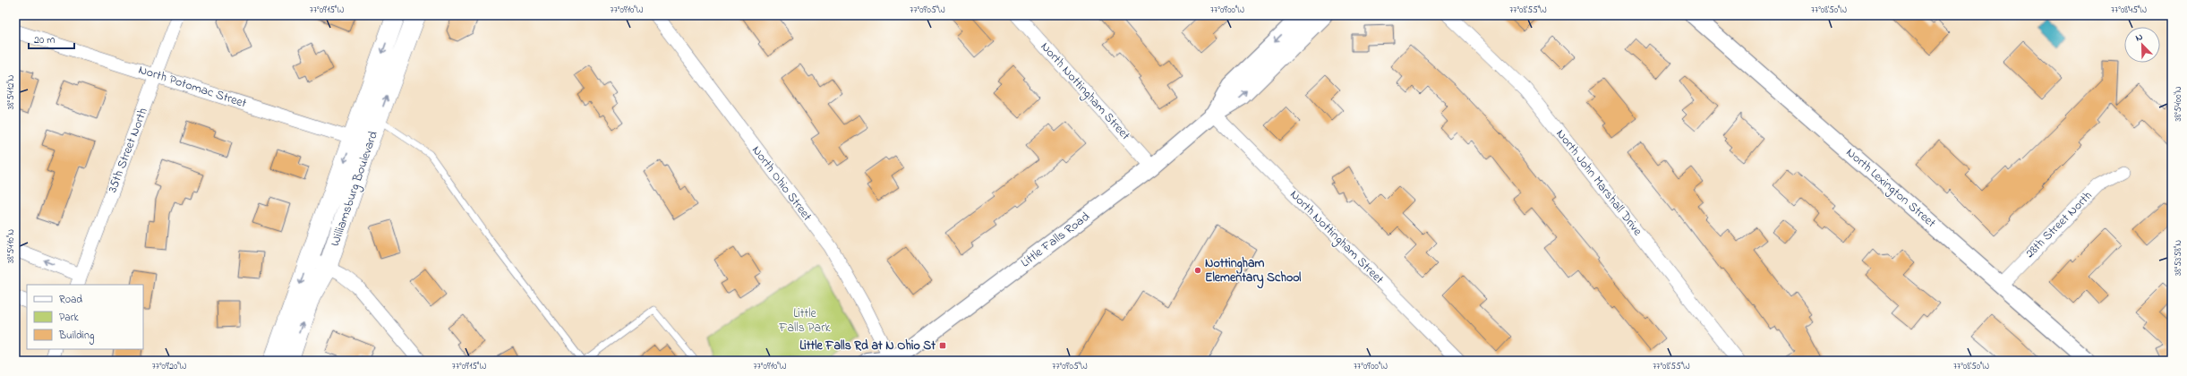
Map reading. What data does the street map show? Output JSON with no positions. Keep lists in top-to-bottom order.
{
  "streets": {
    "main road": ["Williamsburg Boulevard"],
    "street": [
      "North Potomac Street",
      "North Nottingham Street",
      "35th Street North",
      "North John Marshall Drive",
      "North Ohio Street",
      "North Lexington Street",
      "28th Street North",
      "Little Falls Road"
    ]
  },
  "crossings": [
    ["North Potomac Street", "35th Street North"],
    ["North Potomac Street", "Williamsburg Boulevard"],
    ["North Nottingham Street", "Little Falls Road"],
    ["North Ohio Street", "Little Falls Road"],
    ["North Lexington Street", "28th Street North"]
  ],
  "parks": ["Little Falls Park"],
  "places": {
    "other": ["Nottingham Elementary School"],
    "transit": ["Little Falls Rd at N Ohio St"]
  },
  "legend": ["Road", "Park", "Building"],
  "scale_bar": "20 m",
  "north": "top left",
  "coordinates": [
    "77°09'15\"W",
    "77°09'10\"W",
    "77°09'05\"W",
    "77°09'00\"W",
    "77°08'55\"W",
    "77°08'50\"W",
    "77°08'45\"W",
    "38°54'12\"N",
    "38°54'00\"N",
    "38°54'10\"N",
    "38°53'58\"N",
    "77°09'20\"W"
  ]
}
